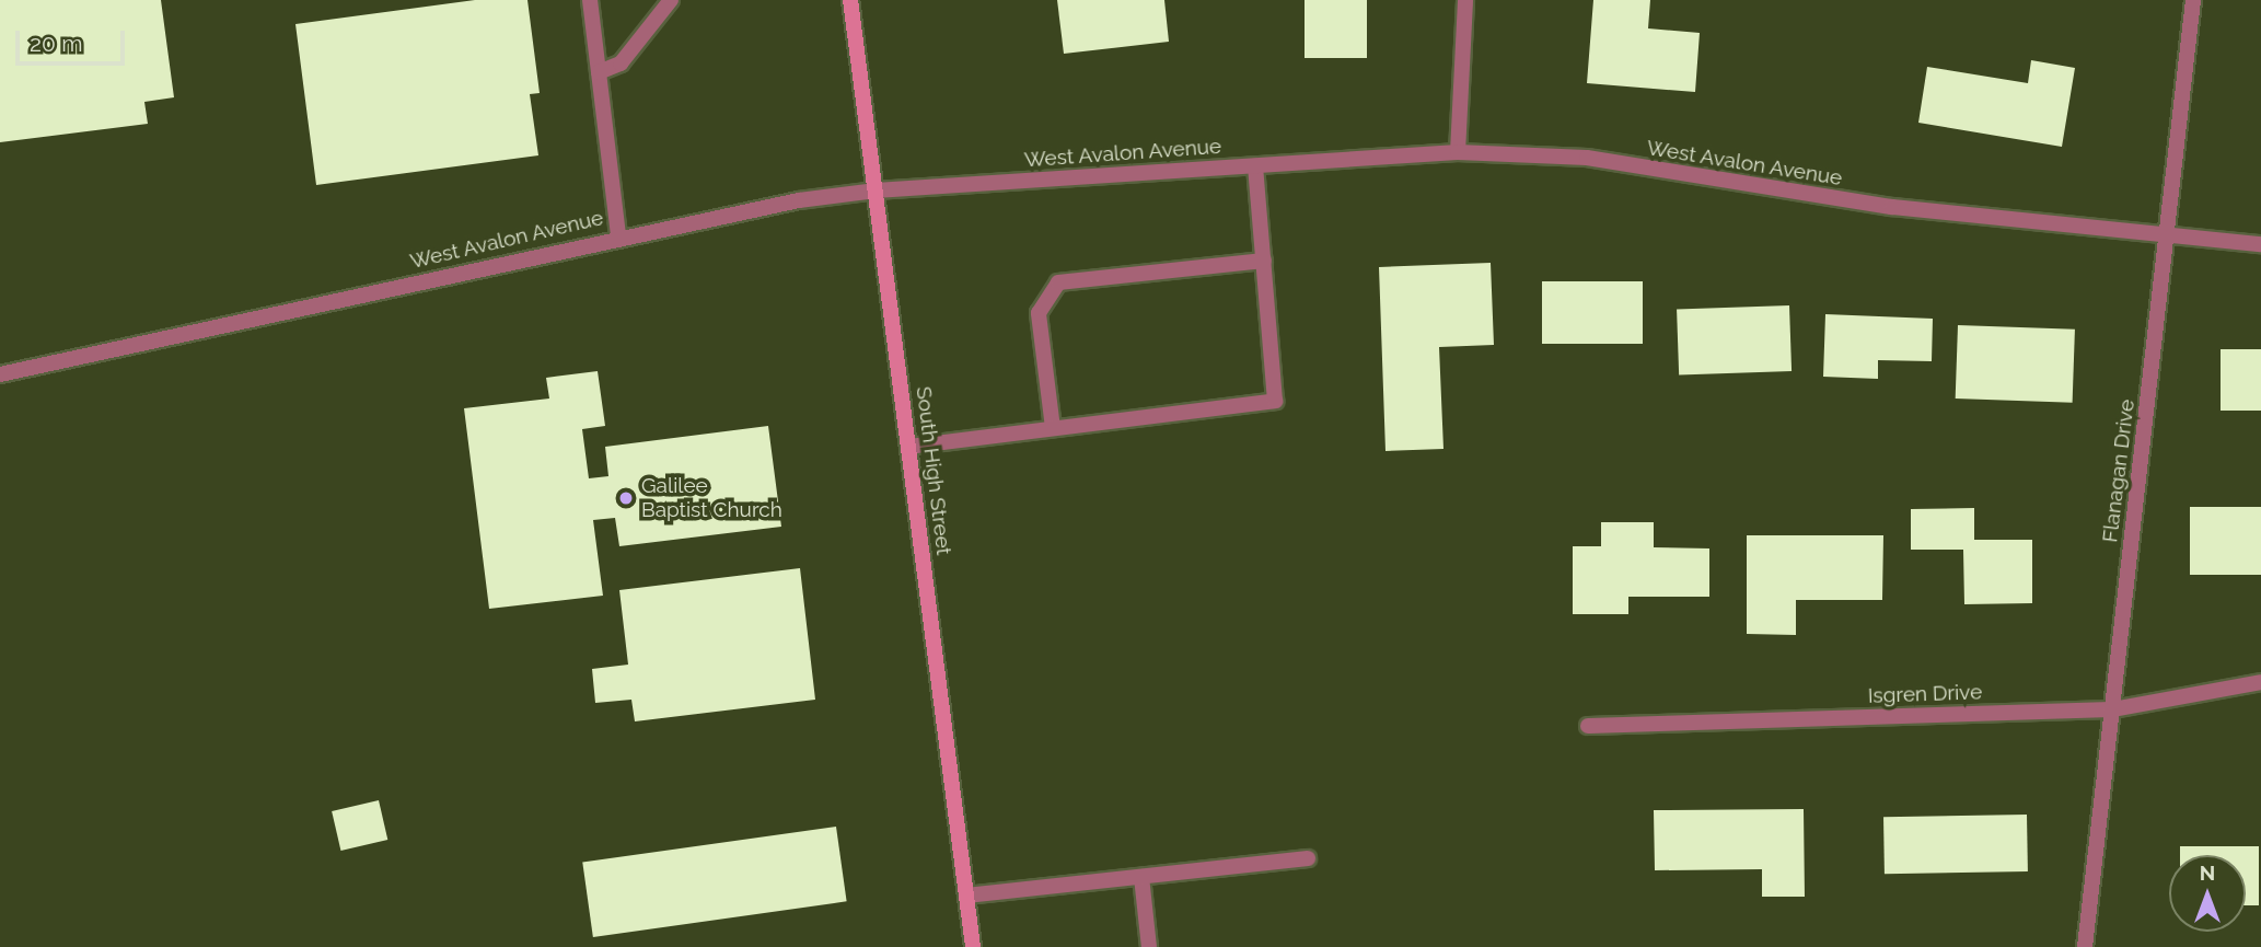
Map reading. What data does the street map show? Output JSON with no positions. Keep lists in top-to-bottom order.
{
  "streets": {
    "main road": ["South High Street"],
    "street": ["West Avalon Avenue", "Flanagan Drive", "Isgren Drive"]
  },
  "crossings": [
    ["West Avalon Avenue", "South High Street"],
    ["West Avalon Avenue", "Flanagan Drive"],
    ["Flanagan Drive", "Isgren Drive"]
  ],
  "places": ["Galilee Baptist Church"],
  "scale_bar": "20 m",
  "north": "top"
}
